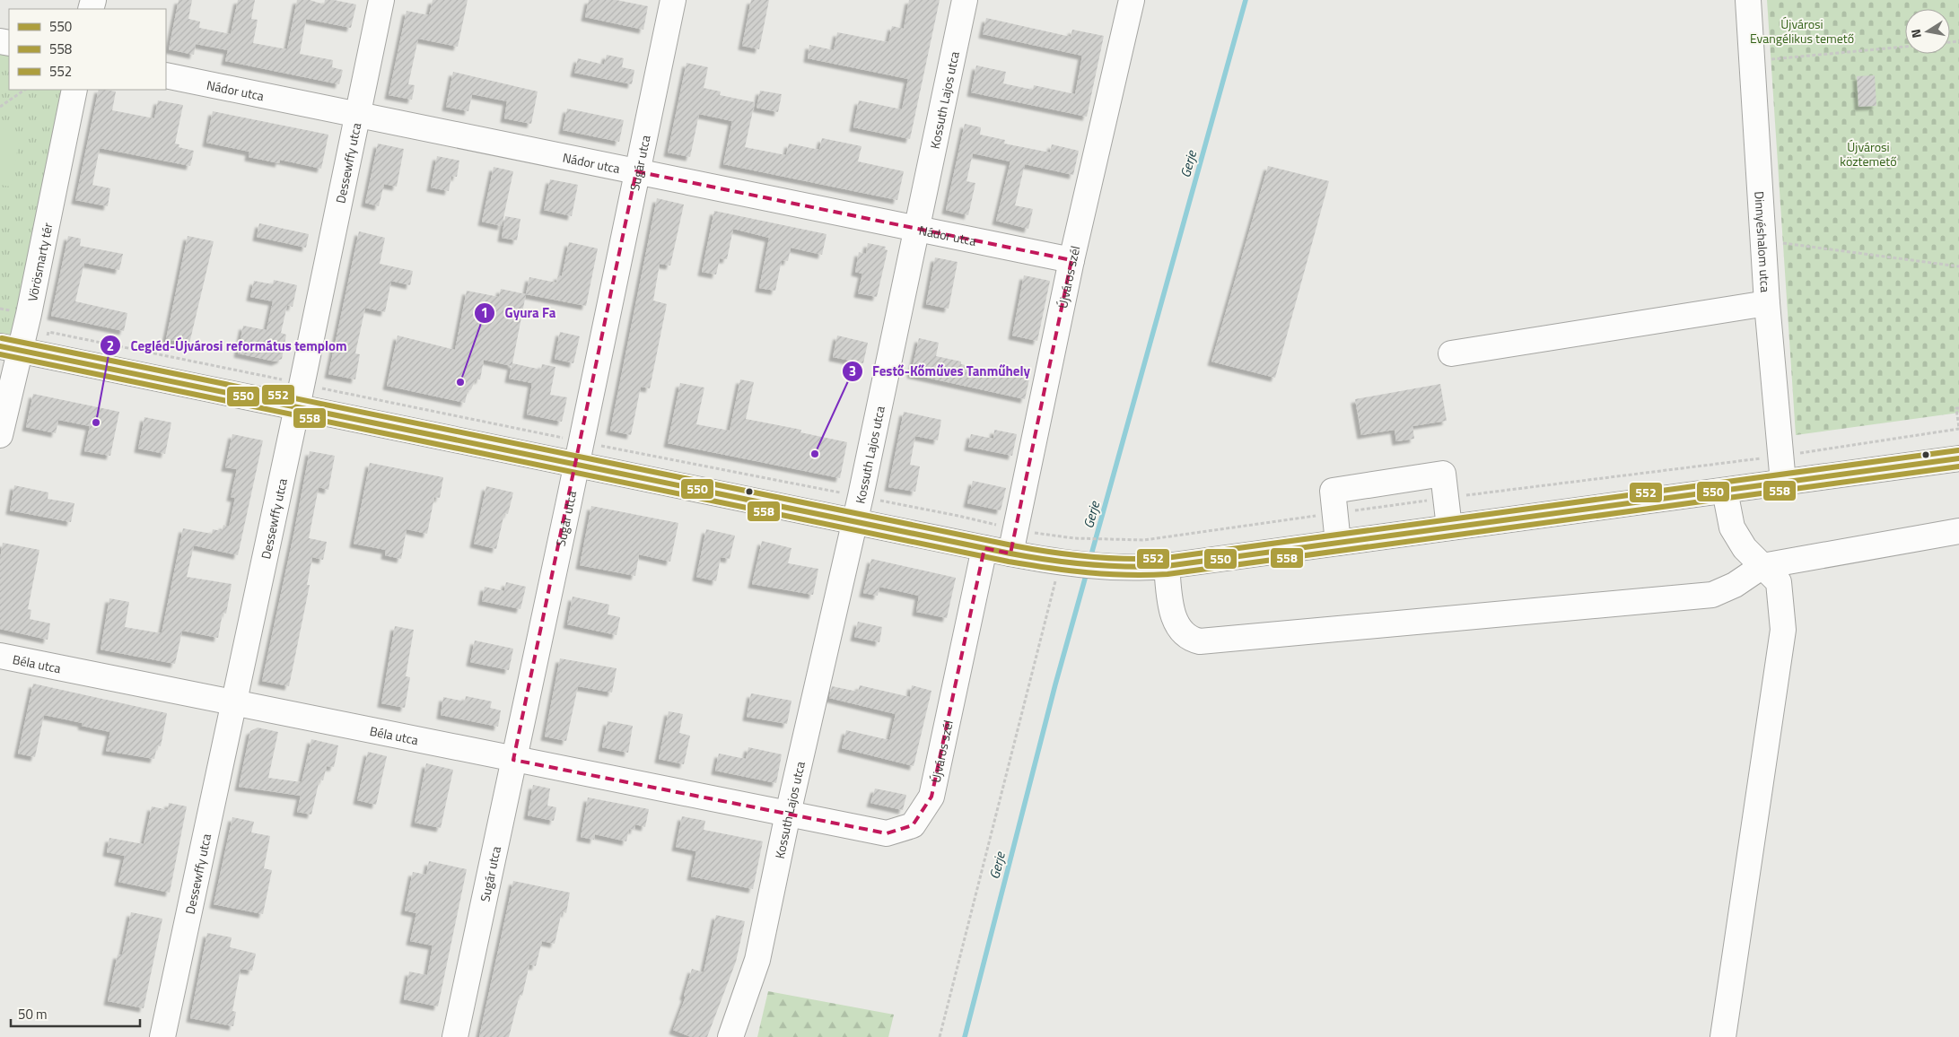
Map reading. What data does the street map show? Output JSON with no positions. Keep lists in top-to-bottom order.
{
  "streets": {
    "street": [
      "Nádor utca",
      "Kossuth Lajos utca",
      "Sugár utca",
      "Dessewffy utca",
      "Dinnyéshalom utca",
      "Vörösmarty tér",
      "Újváros szél",
      "Béla utca"
    ]
  },
  "crossings": [
    ["Nádor utca", "Kossuth Lajos utca"],
    ["Nádor utca", "Sugár utca"],
    ["Nádor utca", "Dessewffy utca"],
    ["Nádor utca", "Újváros szél"],
    ["Kossuth Lajos utca", "Újváros szél"],
    ["Kossuth Lajos utca", "Béla utca"],
    ["Sugár utca", "Béla utca"],
    ["Dessewffy utca", "Béla utca"],
    ["Újváros szél", "Béla utca"]
  ],
  "water": ["Gerje"],
  "parks": ["Újvárosi Evangélikus temető", "Újvárosi köztemető"],
  "places": ["Gyura Fa", "Cegléd-Újvárosi református templom", "Festő-Kőműves Tanműhely"],
  "lines": ["transit line 552", "transit line 550", "transit line 558"],
  "legend": ["550", "558", "552"],
  "scale_bar": "50 m",
  "north": "left"
}
